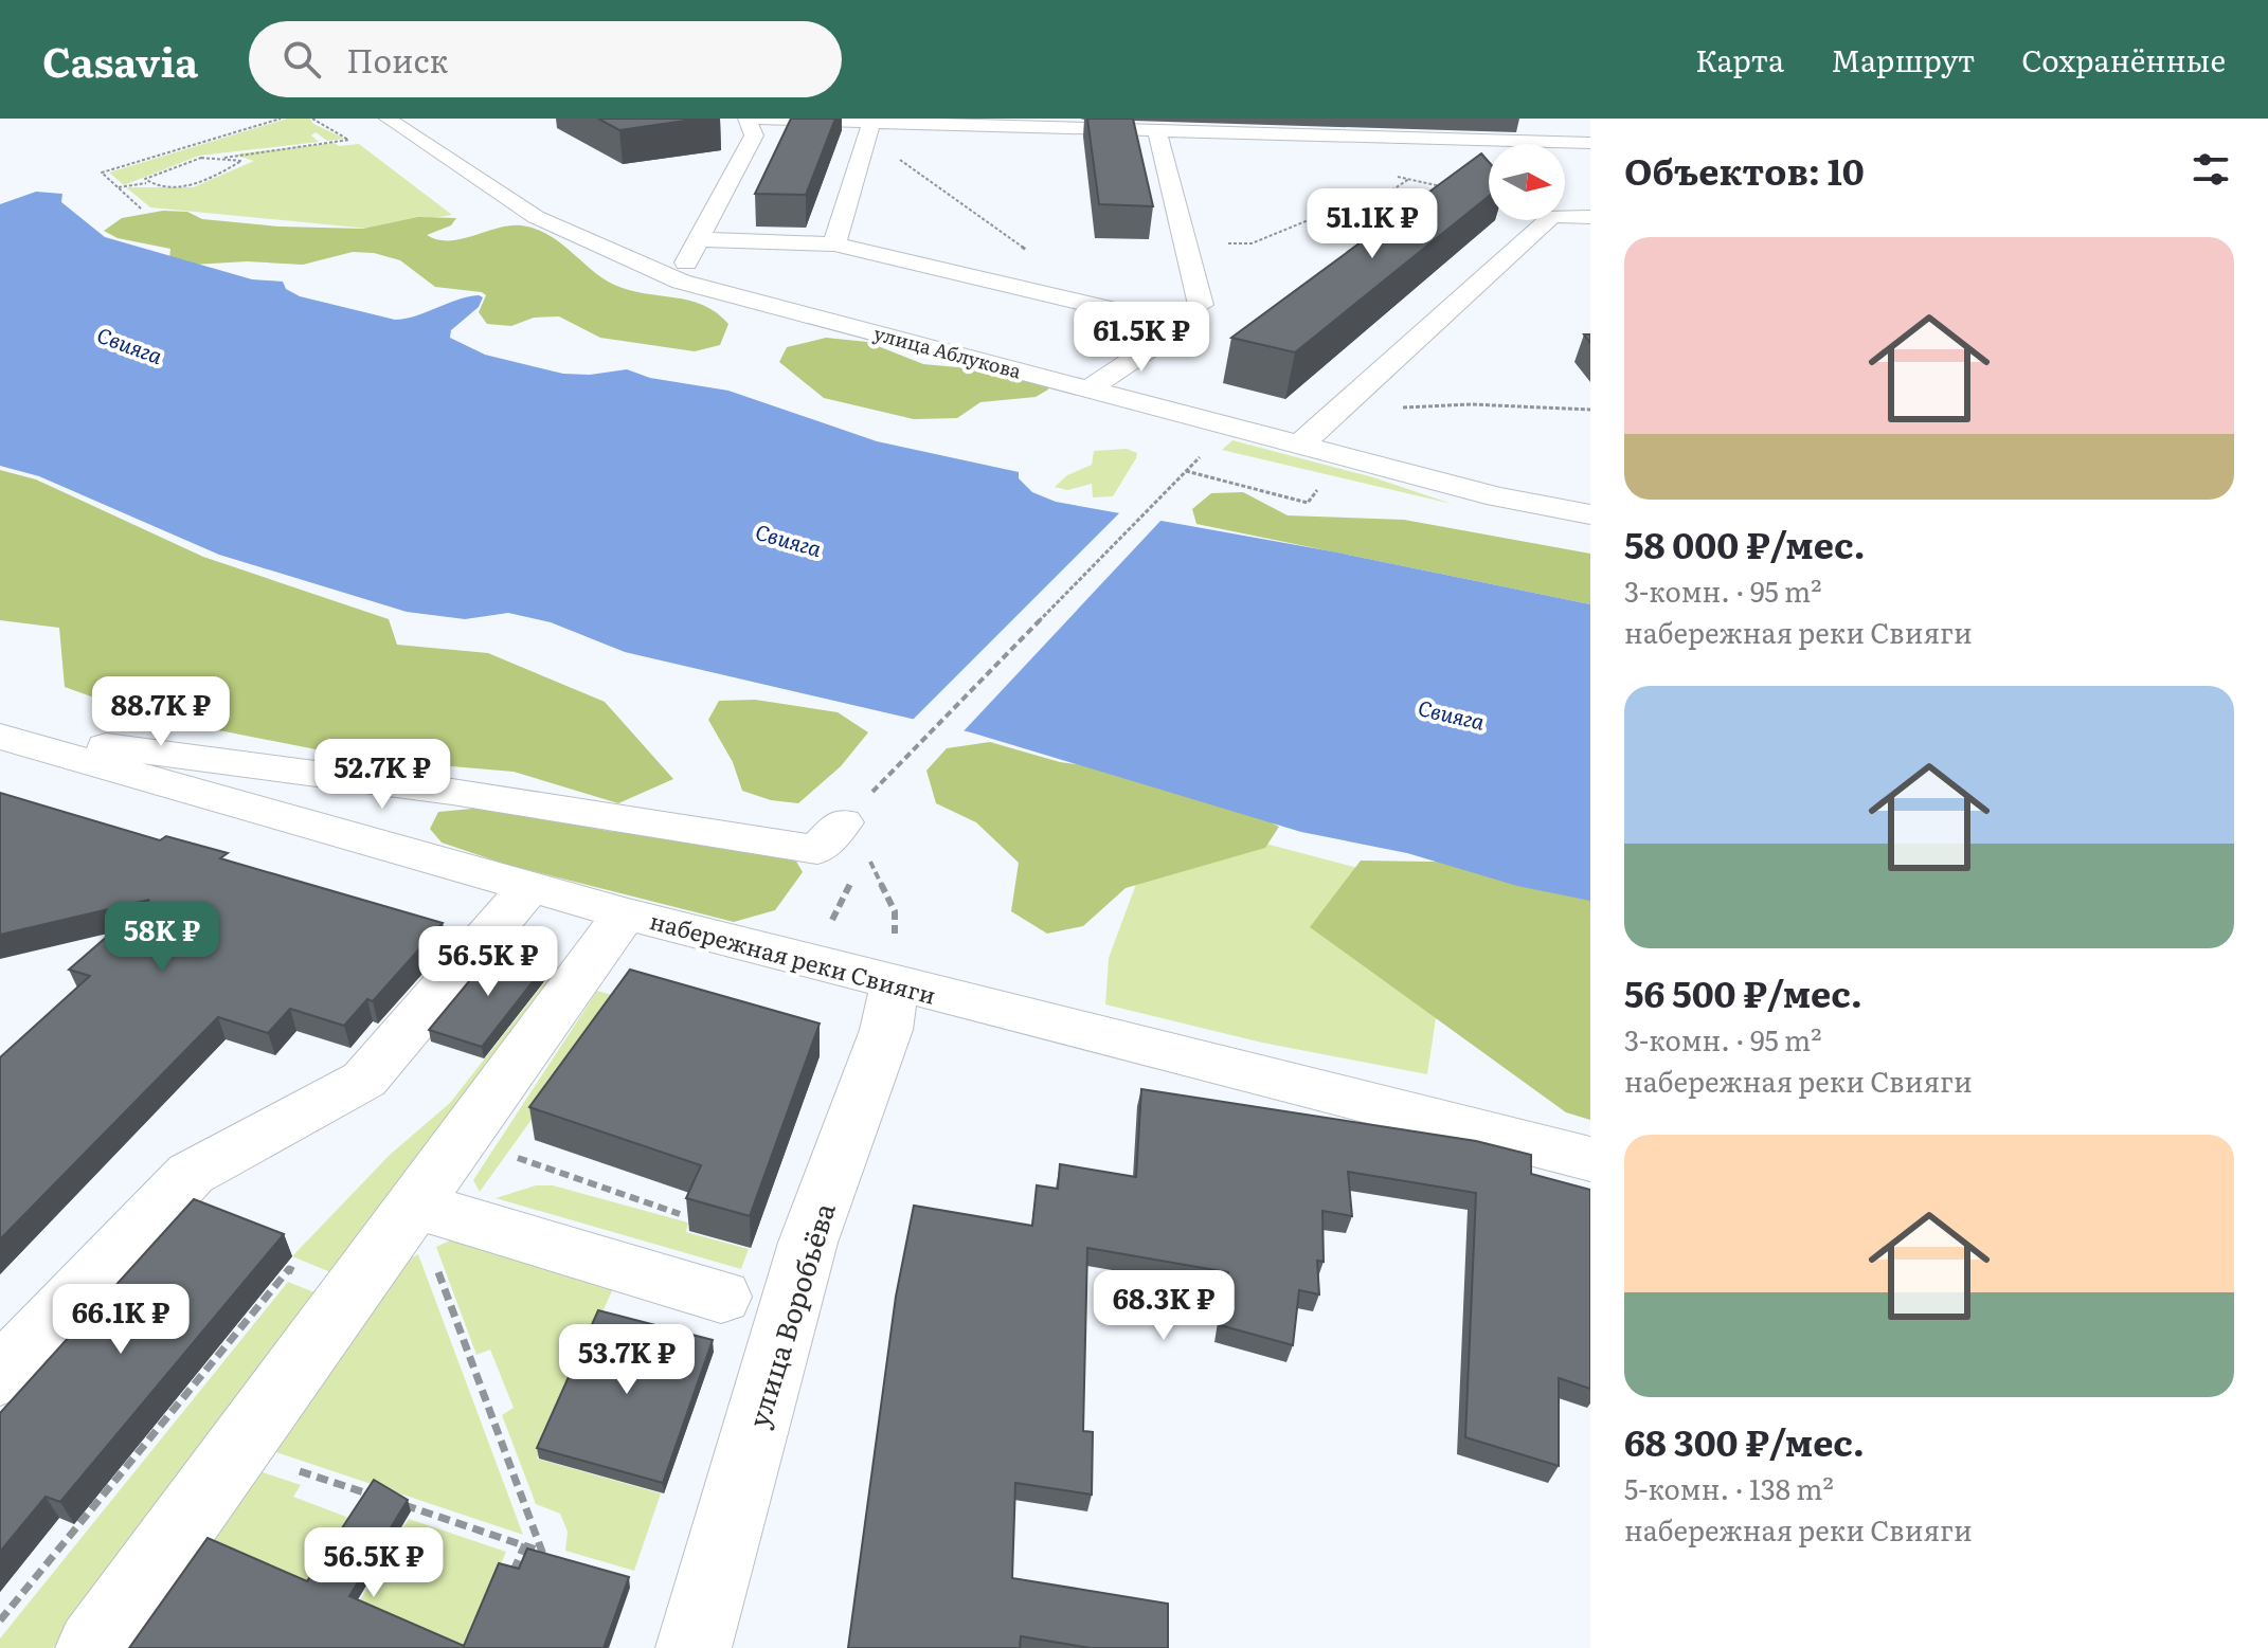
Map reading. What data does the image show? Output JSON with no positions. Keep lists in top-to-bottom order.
{
  "streets": {
    "street": ["улица Аблукова", "набережная реки Свияги", "улица Воробьёва"]
  },
  "crossings": [
    ["набережная реки Свияги", "улица Воробьёва"]
  ],
  "water": ["Свияга"],
  "north": "right",
  "page": {
    "header": "Casavia",
    "search": "Поиск",
    "nav": ["Карта", "Маршрут", "Сохранённые"],
    "heading": "Объектов: 10",
    "price": [
      "51.1K ₽",
      "61.5K ₽",
      "88.7K ₽",
      "52.7K ₽",
      "58K ₽",
      "56.5K ₽",
      "68.3K ₽",
      "66.1K ₽",
      "53.7K ₽",
      "56.5K ₽"
    ],
    "list": [
      {
        "name": "58 000 ₽/мес.",
        "note": "3-комн. · 95 m² · набережная реки Свияги"
      },
      {
        "name": "56 500 ₽/мес.",
        "note": "3-комн. · 95 m² · набережная реки Свияги"
      },
      {
        "name": "68 300 ₽/мес.",
        "note": "5-комн. · 138 m² · набережная реки Свияги"
      }
    ]
  }
}
